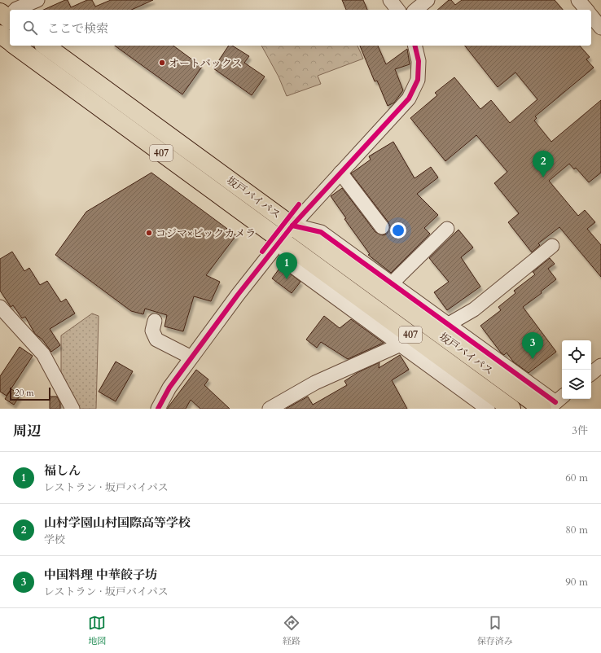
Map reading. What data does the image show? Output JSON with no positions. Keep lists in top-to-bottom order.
{
  "streets": {
    "highway": ["407", "坂戸バイパス"]
  },
  "places": ["オートバックス", "コジマ×ビックカメラ"],
  "scale_bar": "20 m",
  "page": {
    "search": "ここで検索",
    "pins": ["2", "1", "3"],
    "scale": "20 m",
    "heading": ["周辺", "3件"],
    "list": [
      {
        "mark": "1",
        "name": "福しん",
        "note": "レストラン · 坂戸バイパス",
        "value": "60 m"
      },
      {
        "mark": "2",
        "name": "山村学園山村国際高等学校",
        "note": "学校",
        "value": "80 m"
      },
      {
        "mark": "3",
        "name": "中国料理 中華餃子坊",
        "note": "レストラン · 坂戸バイパス",
        "value": "90 m"
      }
    ],
    "nav": ["地図", "経路", "保存済み"]
  }
}
